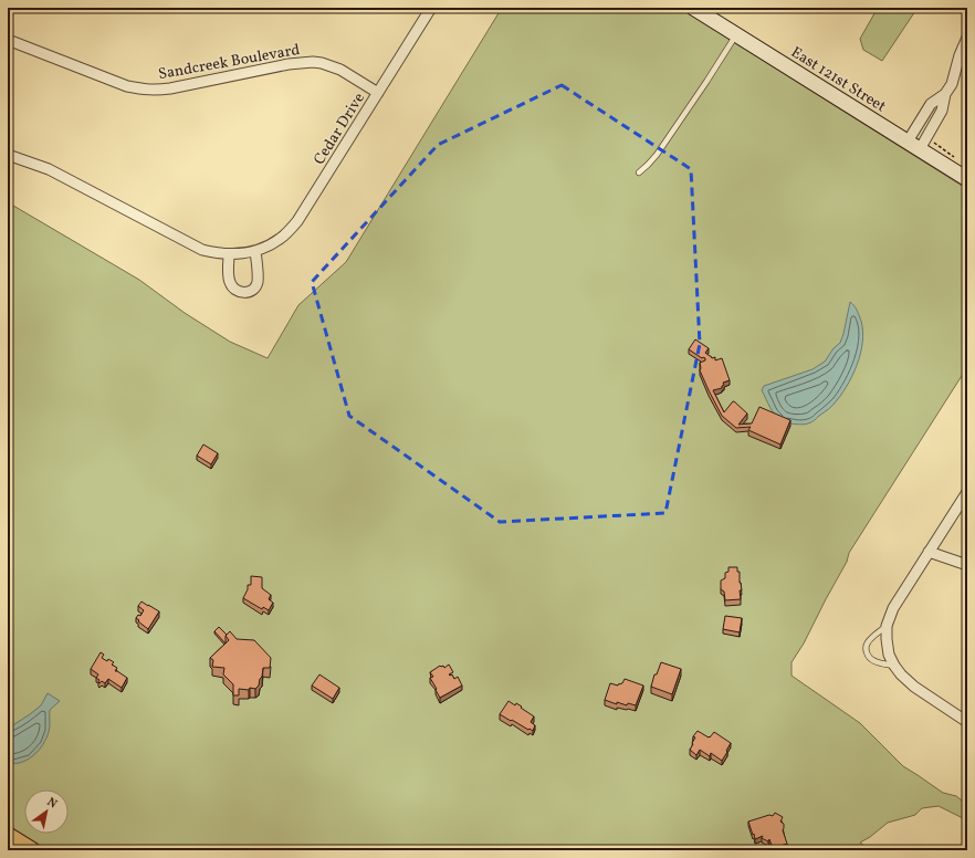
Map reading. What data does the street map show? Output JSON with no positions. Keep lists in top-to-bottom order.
{
  "streets": {
    "street": ["Sandcreek Boulevard", "East 121st Street", "Cedar Drive"]
  },
  "crossings": [
    ["Sandcreek Boulevard", "Cedar Drive"]
  ],
  "north": "top right"
}
